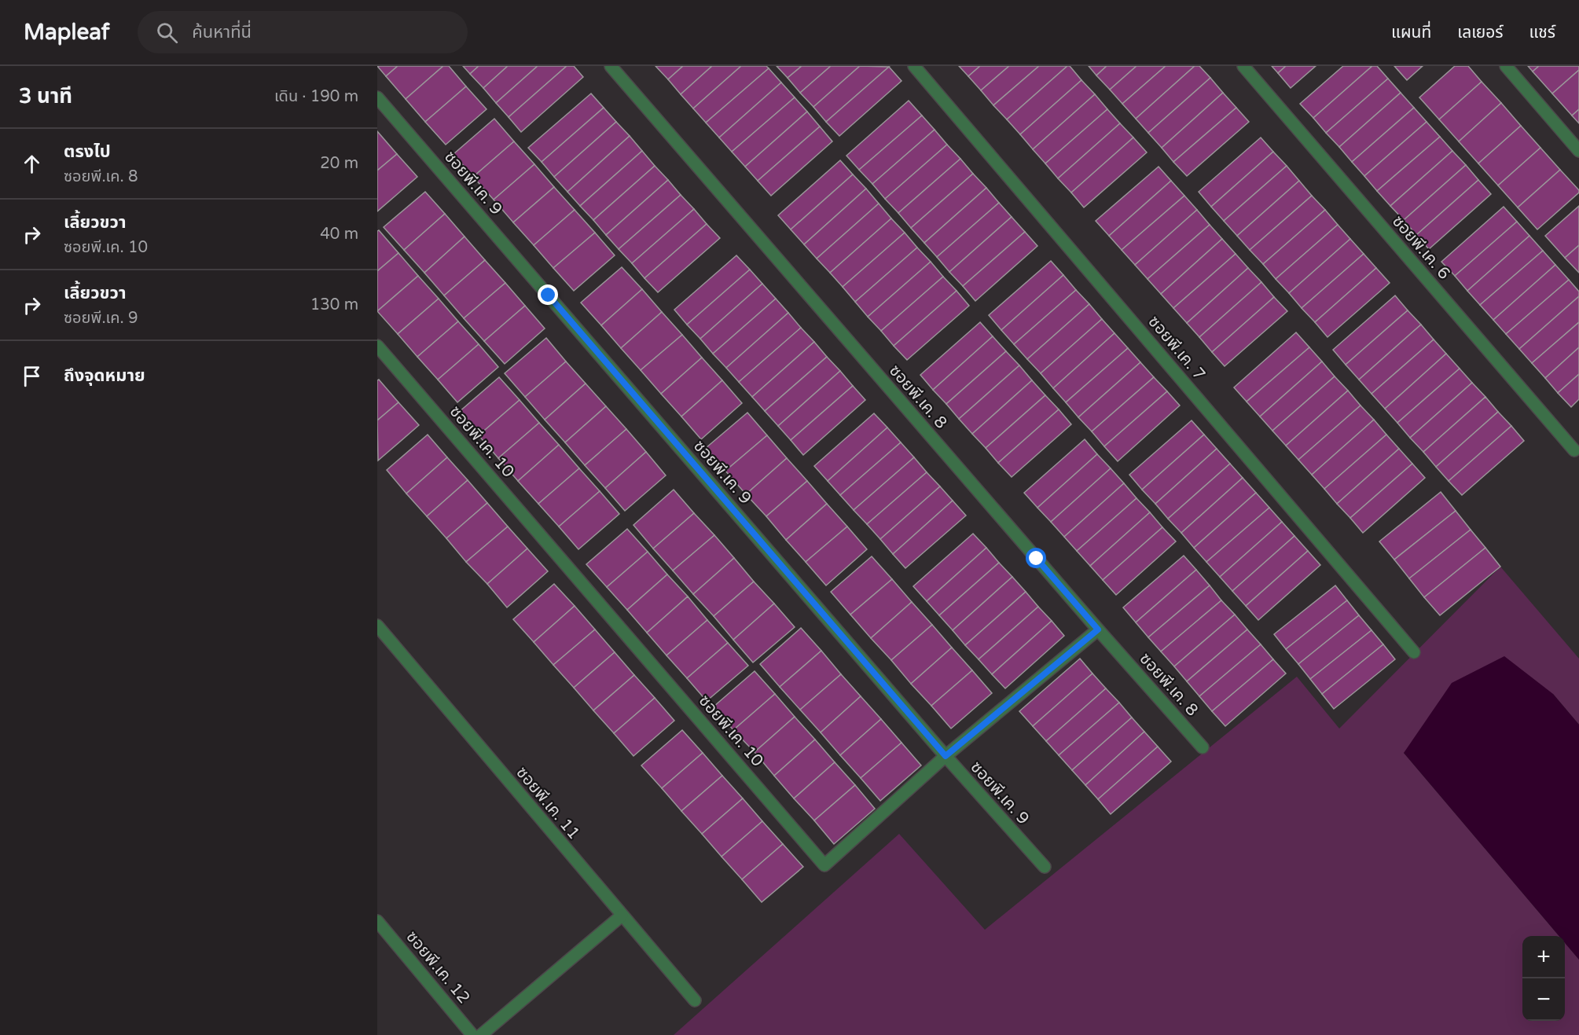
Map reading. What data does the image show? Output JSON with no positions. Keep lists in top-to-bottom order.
{
  "streets": {
    "street": [
      "ซอยพี.เค. 9",
      "ซอยพี.เค. 6",
      "ซอยพี.เค. 7",
      "ซอยพี.เค. 8",
      "ซอยพี.เค. 10",
      "ซอยพี.เค. 11",
      "ซอยพี.เค. 12"
    ]
  },
  "crossings": [
    ["ซอยพี.เค. 9", "ซอยพี.เค. 10"],
    ["ซอยพี.เค. 8", "ซอยพี.เค. 10"]
  ],
  "page": {
    "header": "Mapleaf",
    "search": "ค้นหาที่นี่",
    "nav": ["แผนที่", "เลเยอร์", "แชร์"],
    "heading": ["3 นาที", "เดิน · 190 m"],
    "list": [
      ["ตรงไป", "ซอยพี.เค. 8", "20 m"],
      ["เลี้ยวขวา", "ซอยพี.เค. 10", "40 m"],
      ["เลี้ยวขวา", "ซอยพี.เค. 9", "130 m"],
      "ถึงจุดหมาย"
    ],
    "map_buttons": ["+", "−"]
  }
}
